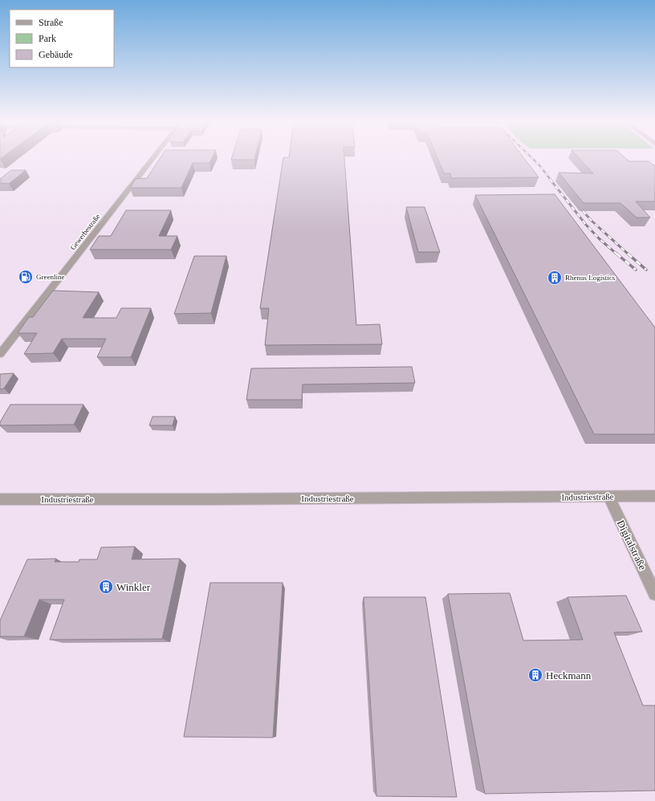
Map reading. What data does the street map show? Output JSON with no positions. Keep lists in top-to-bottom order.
{
  "streets": {
    "street": ["Gewerbestraße", "Industriestraße", "Digitalstraße"]
  },
  "crossings": [
    ["Industriestraße", "Digitalstraße"]
  ],
  "places": {
    "fuel station": ["Greenline"],
    "building": ["Rhenus Logistics", "Winkler", "Heckmann"]
  },
  "legend": ["Straße", "Park", "Gebäude"]
}
